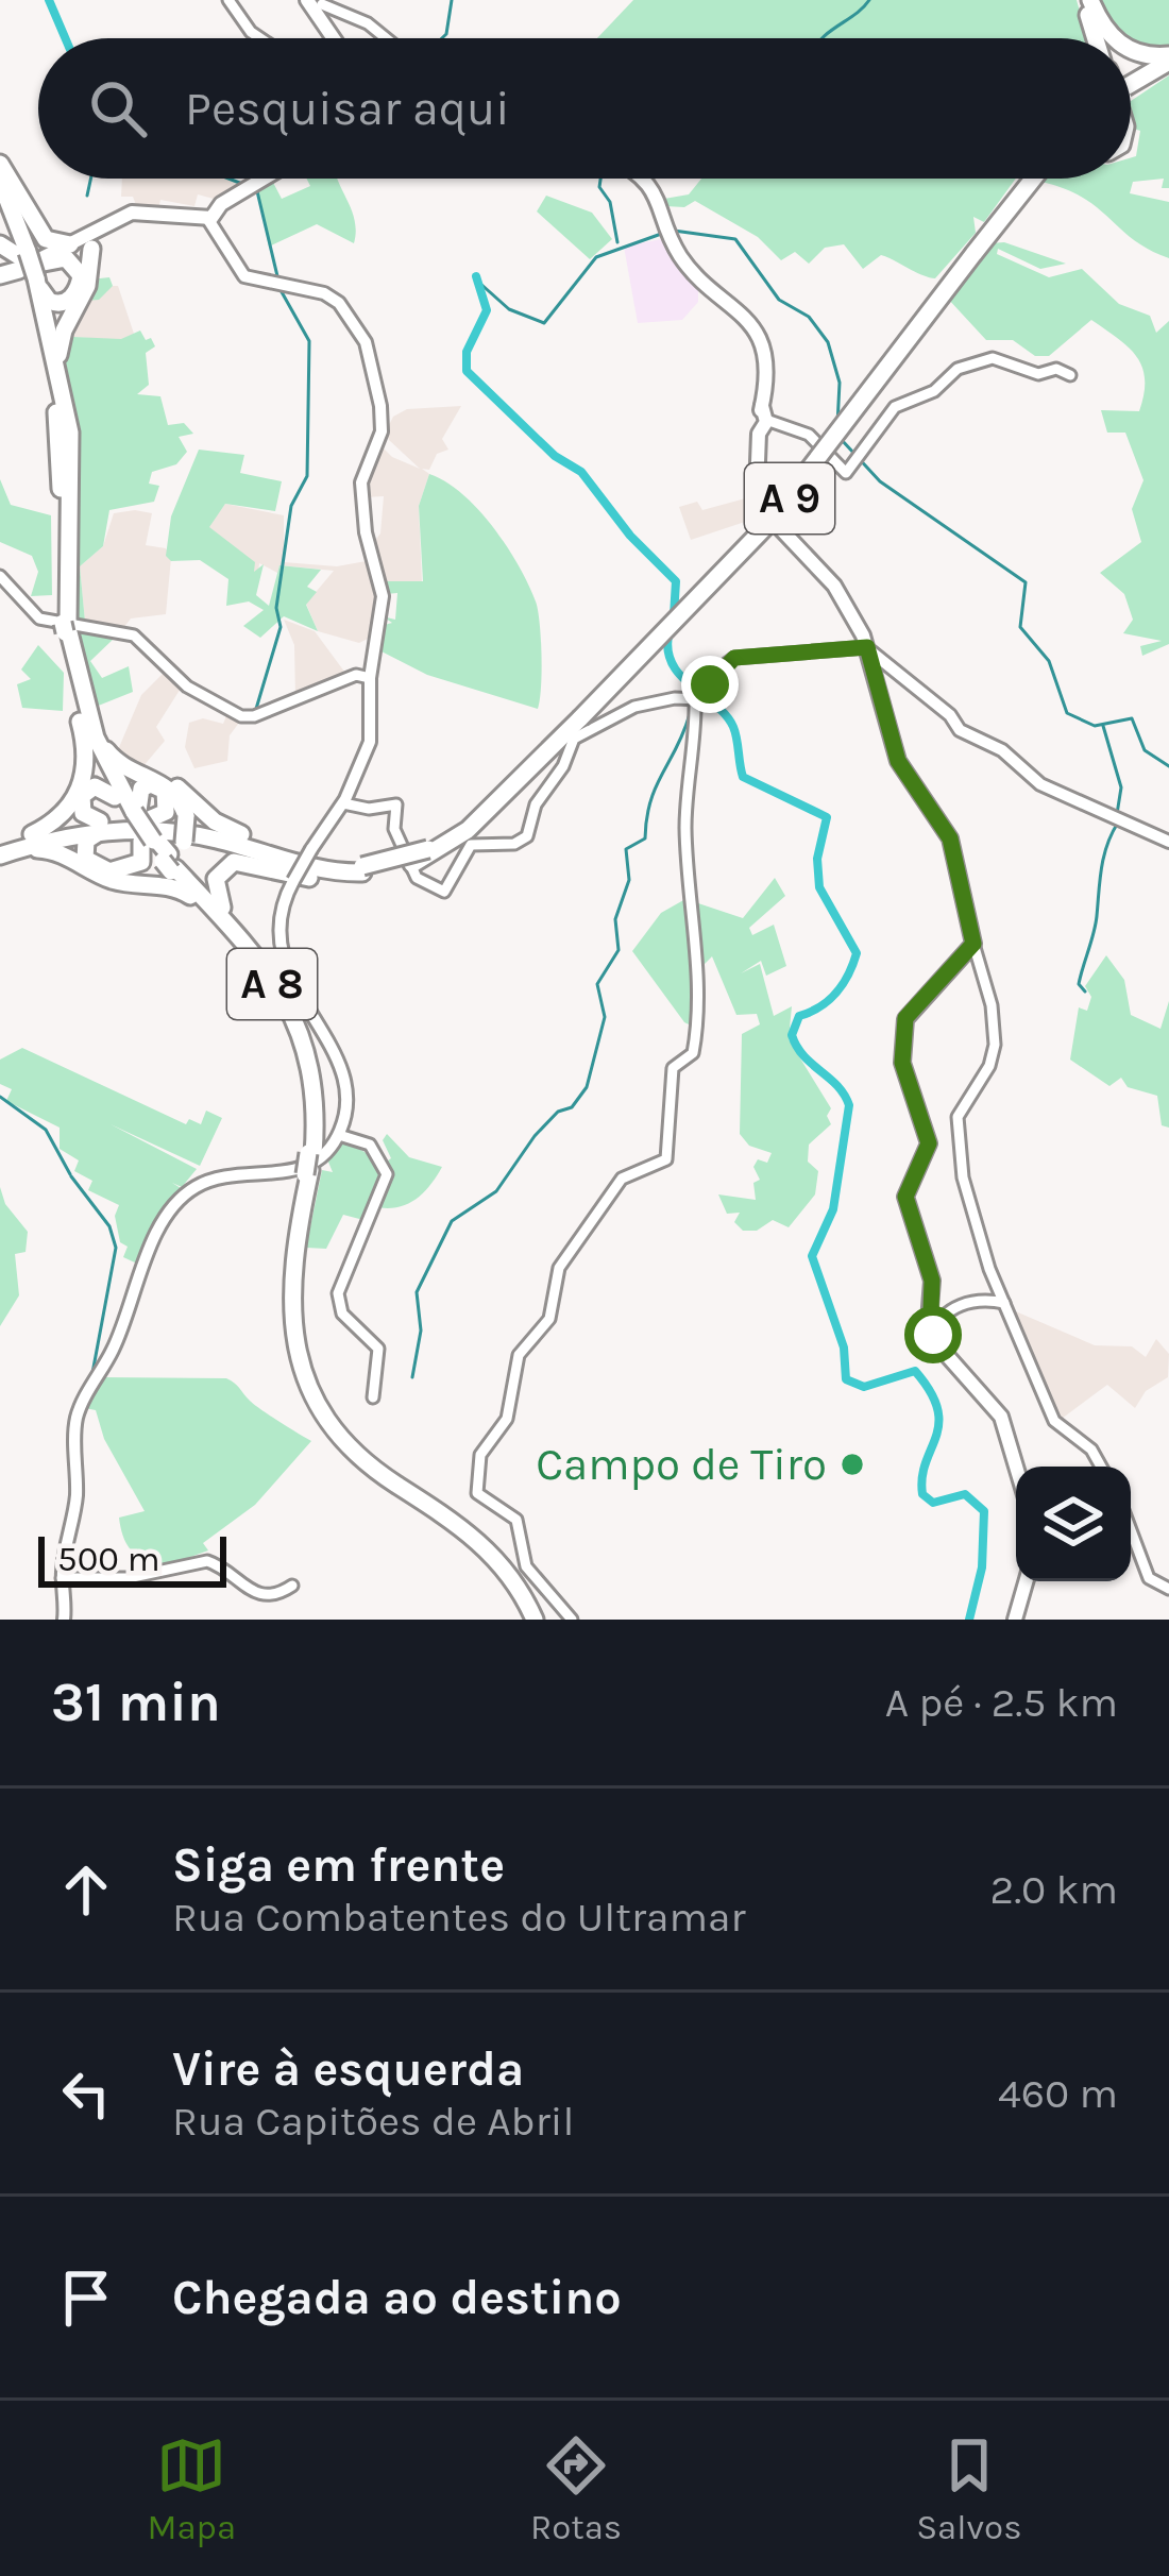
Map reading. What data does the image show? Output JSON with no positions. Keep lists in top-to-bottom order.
{
  "streets": {
    "highway": ["A 9", "A 8"]
  },
  "places": ["Campo de Tiro"],
  "scale_bar": "500 m",
  "page": {
    "search": "Pesquisar aqui",
    "scale": "500 m",
    "heading": ["31 min", "A pé · 2.5 km"],
    "list": [
      ["Siga em frente", "Rua Combatentes do Ultramar", "2.0 km"],
      ["Vire à esquerda", "Rua Capitões de Abril", "460 m"],
      "Chegada ao destino"
    ],
    "nav": ["Mapa", "Rotas", "Salvos"]
  }
}
